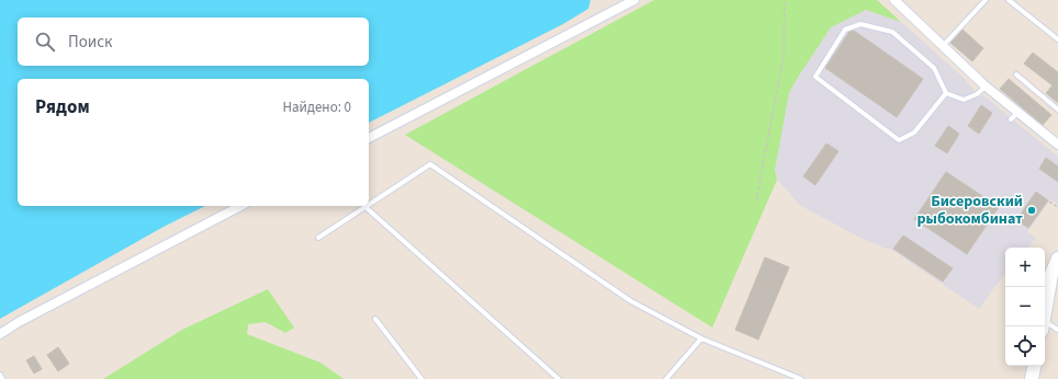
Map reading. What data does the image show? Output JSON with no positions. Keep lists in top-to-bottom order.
{
  "places": ["Бисеровский рыбокомбинат"],
  "page": {
    "search": "Поиск",
    "heading": ["Рядом", "Найдено: 0"],
    "map_buttons": ["+", "−"]
  }
}
